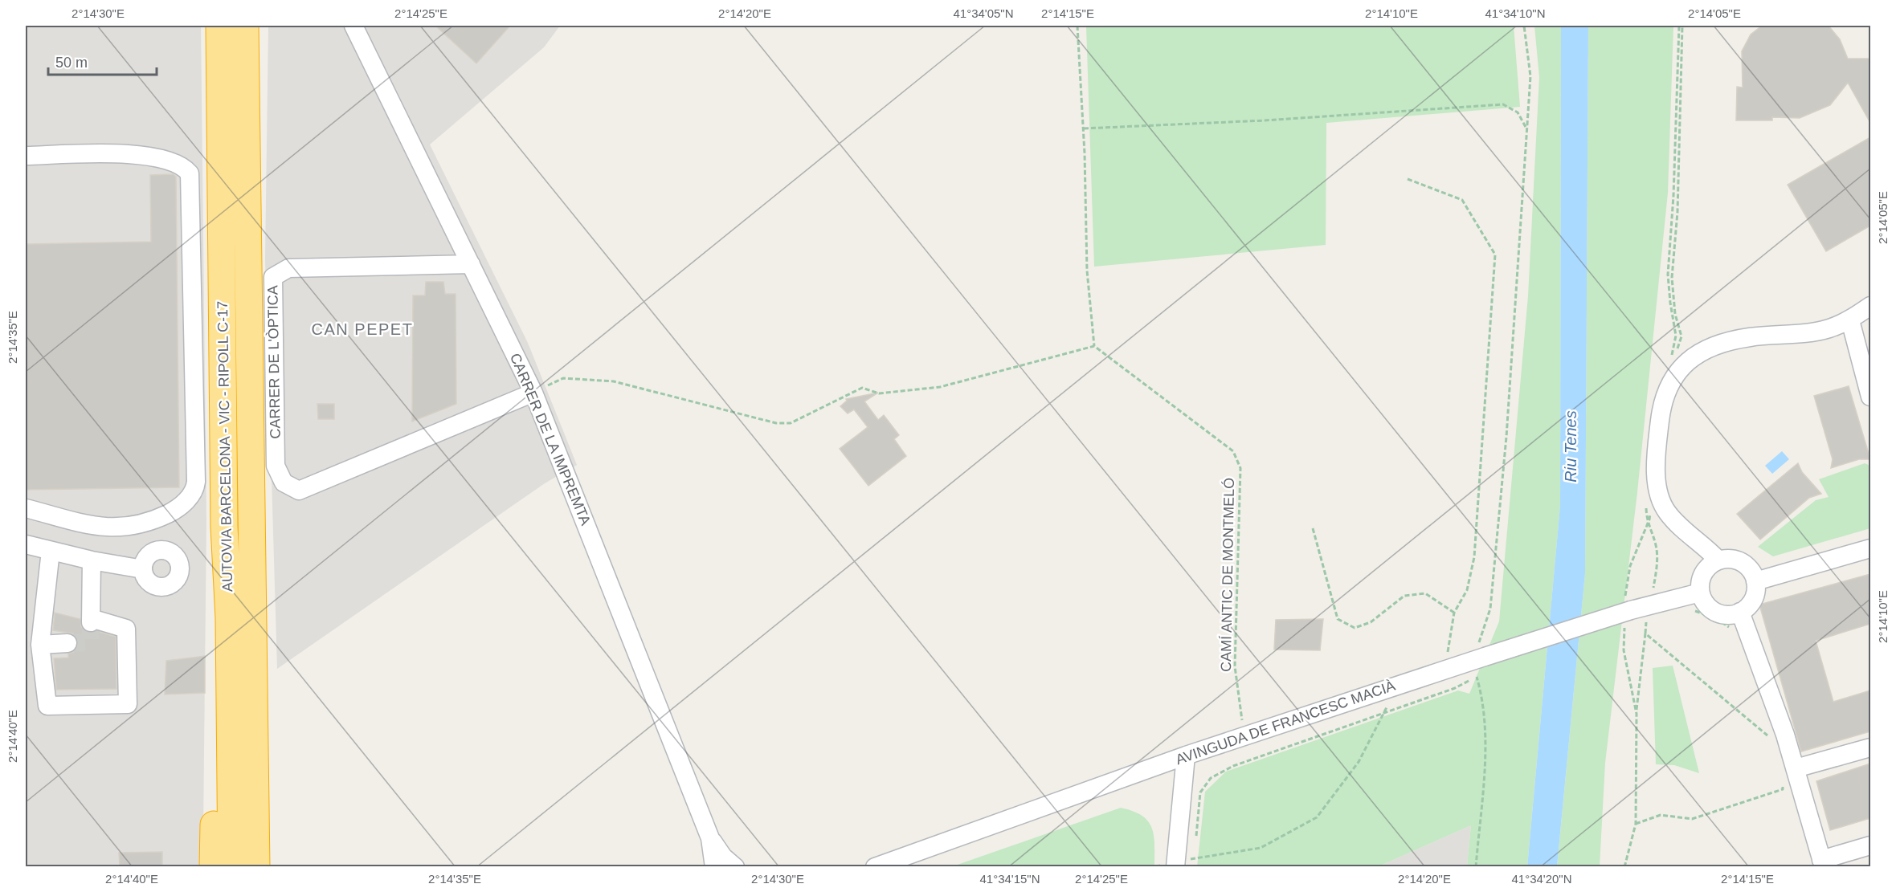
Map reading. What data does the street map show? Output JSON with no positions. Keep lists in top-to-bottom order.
{
  "streets": {
    "highway": ["AUTOVIA BARCELONA - VIC - RIPOLL C-17"],
    "street": ["CARRER DE L'ÒPTICA", "CARRER DE LA IMPREMTA", "AVINGUDA DE FRANCESC MACIÀ"],
    "path": ["CAMÍ ANTIC DE MONTMELÓ"]
  },
  "crossings": [
    ["CARRER DE L'ÒPTICA", "CARRER DE LA IMPREMTA"],
    ["CAMÍ ANTIC DE MONTMELÓ", "AVINGUDA DE FRANCESC MACIÀ"]
  ],
  "districts": ["CAN PEPET"],
  "water": ["Riu Tenes"],
  "scale_bar": "50 m",
  "coordinates": [
    "2°14'30\"E",
    "2°14'25\"E",
    "2°14'20\"E",
    "41°34'05\"N",
    "2°14'15\"E",
    "2°14'10\"E",
    "41°34'10\"N",
    "2°14'05\"E",
    "2°14'35\"E",
    "2°14'40\"E",
    "41°34'15\"N",
    "41°34'20\"N"
  ]
}
